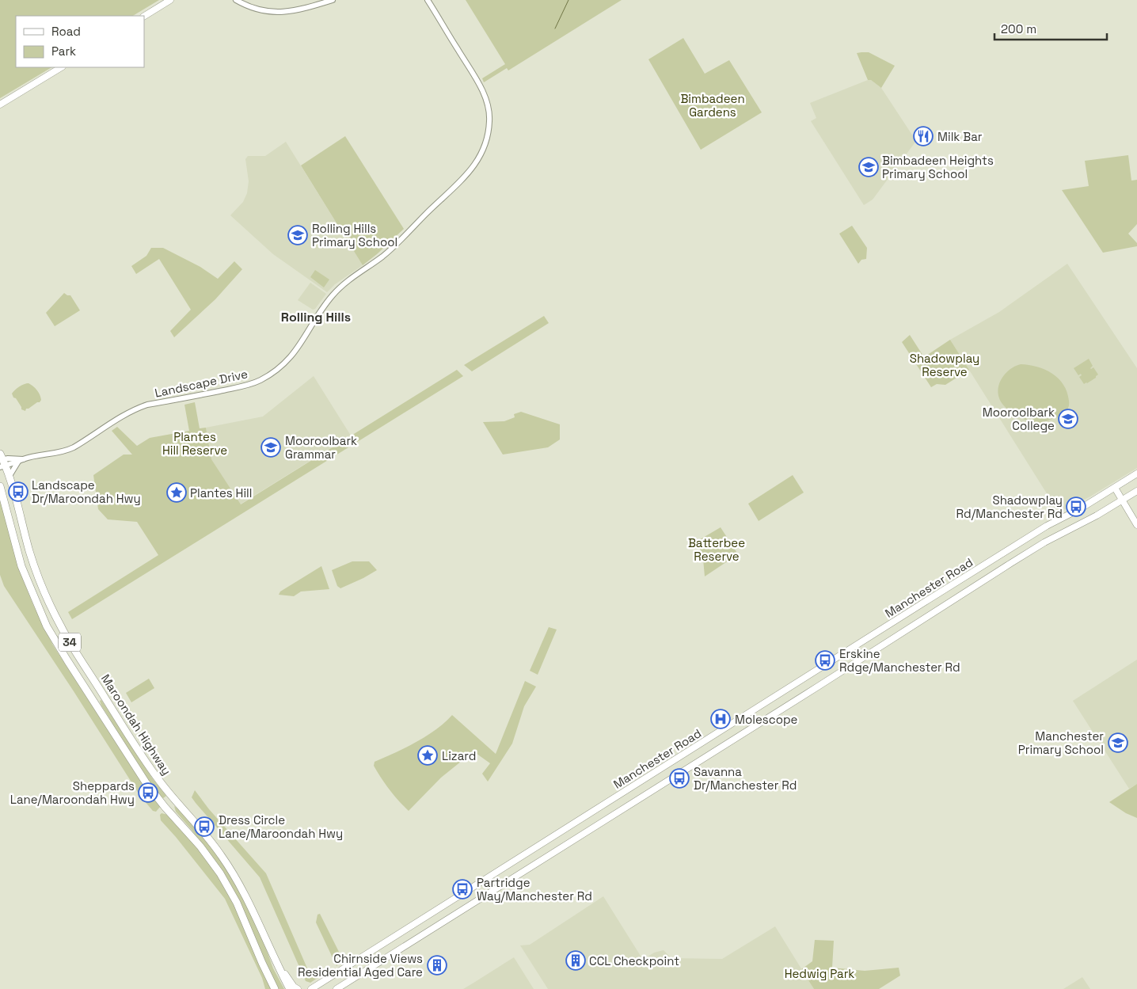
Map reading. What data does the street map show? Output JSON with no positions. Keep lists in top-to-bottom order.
{
  "streets": {
    "highway": ["34", "Maroondah Highway"],
    "main road": ["Manchester Road"],
    "street": ["Landscape Drive"]
  },
  "crossings": [
    ["Landscape Drive", "Maroondah Highway"]
  ],
  "districts": ["Rolling Hills"],
  "parks": [
    "Bimbadeen Gardens",
    "Shadowplay Reserve",
    "Plantes Hill Reserve",
    "Batterbee Reserve",
    "Hedwig Park"
  ],
  "places": {
    "restaurant": ["Milk Bar"],
    "school or university": [
      "Bimbadeen Heights Primary School",
      "Rolling Hills Primary School",
      "Mooroolbark College",
      "Mooroolbark Grammar",
      "Manchester Primary School"
    ],
    "bus stop": [
      "Landscape Dr/Maroondah Hwy",
      "Shadowplay Rd/Manchester Rd",
      "Erskine Rdge/Manchester Rd",
      "Savanna Dr/Manchester Rd",
      "Sheppards Lane/Maroondah Hwy",
      "Dress Circle Lane/Maroondah Hwy",
      "Partridge Way/Manchester Rd"
    ],
    "place": ["Plantes Hill", "Lizard"],
    "hospital": ["Molescope"],
    "building": ["CCL Checkpoint", "Chirnside Views Residential Aged Care"]
  },
  "legend": ["Road", "Park"],
  "scale_bar": "200 m"
}
